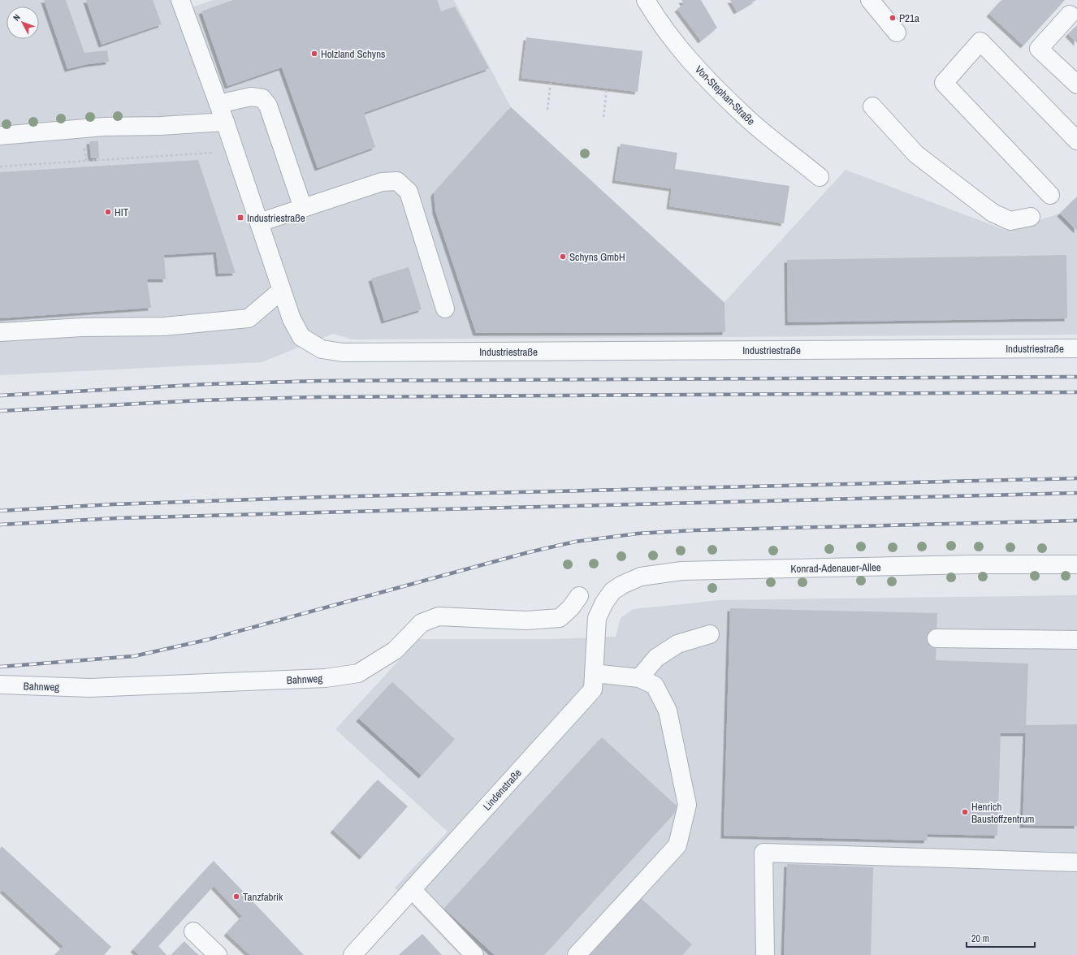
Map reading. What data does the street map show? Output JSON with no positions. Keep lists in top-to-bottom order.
{
  "streets": {
    "street": [
      "Von-Stephan-Straße",
      "Industriestraße",
      "Konrad-Adenauer-Allee",
      "Bahnweg",
      "Lindenstraße"
    ]
  },
  "crossings": [
    ["Konrad-Adenauer-Allee", "Lindenstraße"]
  ],
  "places": {
    "other": [
      "P21a",
      "Holzland Schyns",
      "HIT",
      "Schyns GmbH",
      "Henrich Baustoffzentrum",
      "Tanzfabrik"
    ],
    "transit": ["Industriestraße"]
  },
  "scale_bar": "20 m",
  "north": "top left"
}
